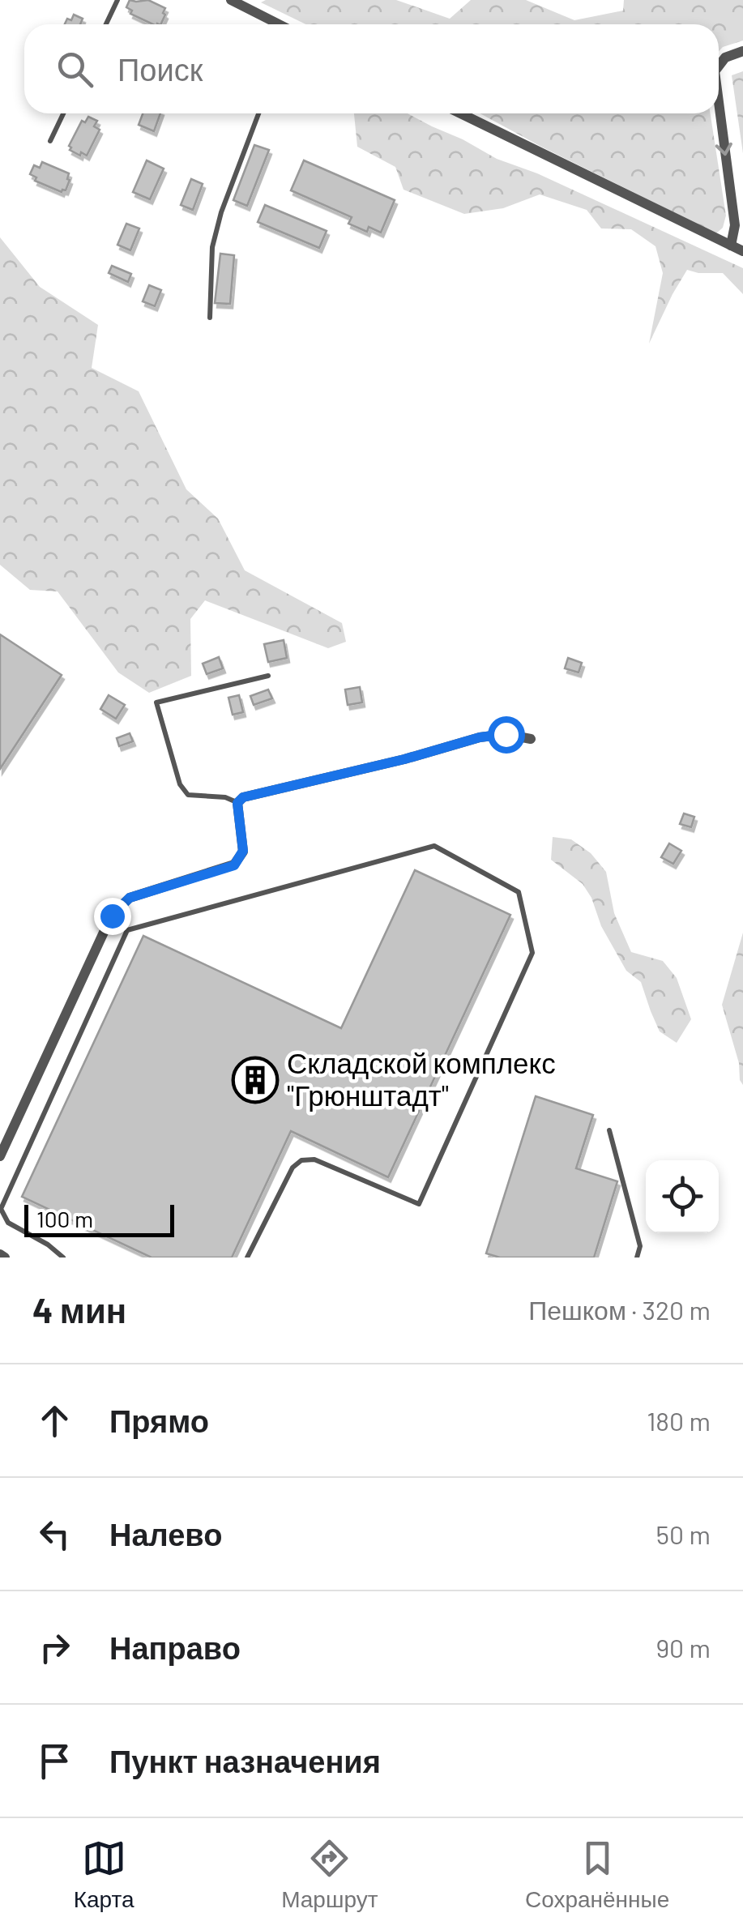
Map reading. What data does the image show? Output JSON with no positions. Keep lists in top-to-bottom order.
{
  "places": {
    "building": ["Складской комплекс \"Грюнштадт\""]
  },
  "scale_bar": "100 m",
  "page": {
    "search": "Поиск",
    "scale": "100 m",
    "heading": ["4 мин", "Пешком · 320 m"],
    "list": [
      ["Прямо", "180 m"],
      ["Налево", "50 m"],
      ["Направо", "90 m"],
      "Пункт назначения"
    ],
    "nav": ["Карта", "Маршрут", "Сохранённые"]
  }
}
